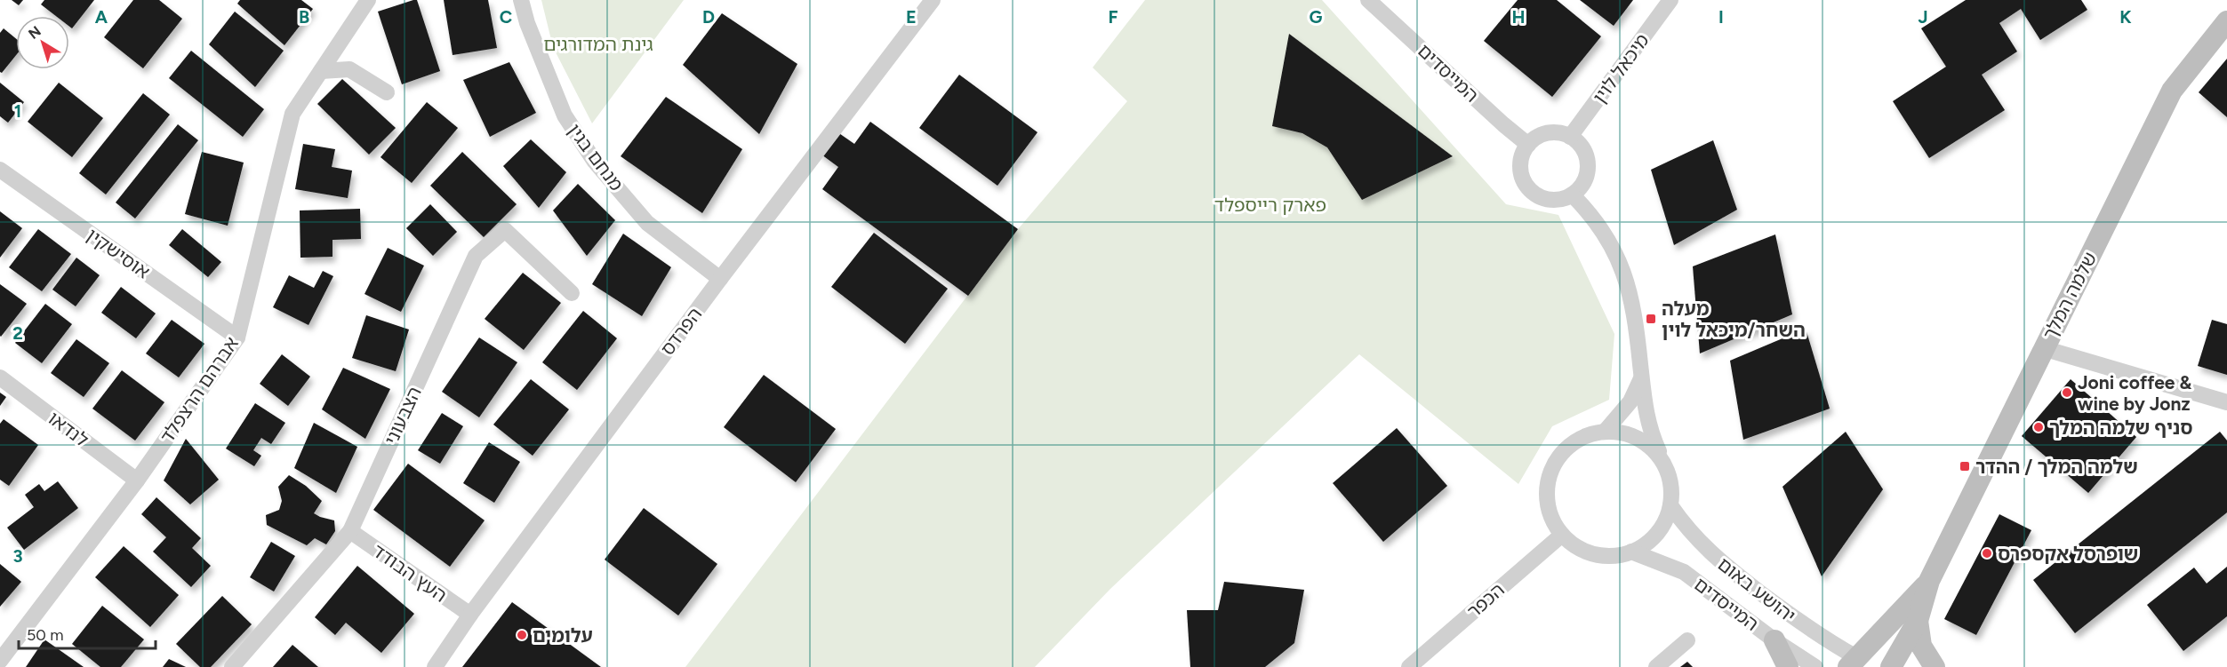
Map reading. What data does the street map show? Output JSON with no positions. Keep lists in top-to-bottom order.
{
  "streets": {
    "street": [
      "מיכאל לוין",
      "המייסדים",
      "מנחם בגין",
      "אוסישקין",
      "שלמה המלך",
      "הפרדס",
      "אברהם הרצפלד",
      "הצבעוני",
      "לנדאו",
      "העץ הבודד",
      "יהושע באום",
      "הכפר"
    ]
  },
  "crossings": [
    ["מיכאל לוין", "המייסדים"],
    ["המייסדים", "יהושע באום"],
    ["המייסדים", "הכפר"],
    ["מנחם בגין", "הפרדס"],
    ["אוסישקין", "אברהם הרצפלד"],
    ["שלמה המלך", "יהושע באום"],
    ["הפרדס", "העץ הבודד"],
    ["אברהם הרצפלד", "לנדאו"],
    ["הצבעוני", "העץ הבודד"],
    ["יהושע באום", "הכפר"]
  ],
  "parks": ["גינת המדורגים", "פארק רייספלד"],
  "places": {
    "transit": ["מעלה השחר/מיכאל לוין", "שלמה המלך / ההדר"],
    "other": [
      "Joni coffee & wine by Jonz",
      "סניף שלמה המלך",
      "שופרסל אקספרס",
      "עלומים"
    ]
  },
  "scale_bar": "50 m",
  "north": "top left",
  "grid": {
    "columns": [
      "A",
      "B",
      "C",
      "D",
      "E",
      "F",
      "G",
      "H",
      "I",
      "J",
      "K"
    ],
    "rows": ["1", "2", "3"]
  }
}
